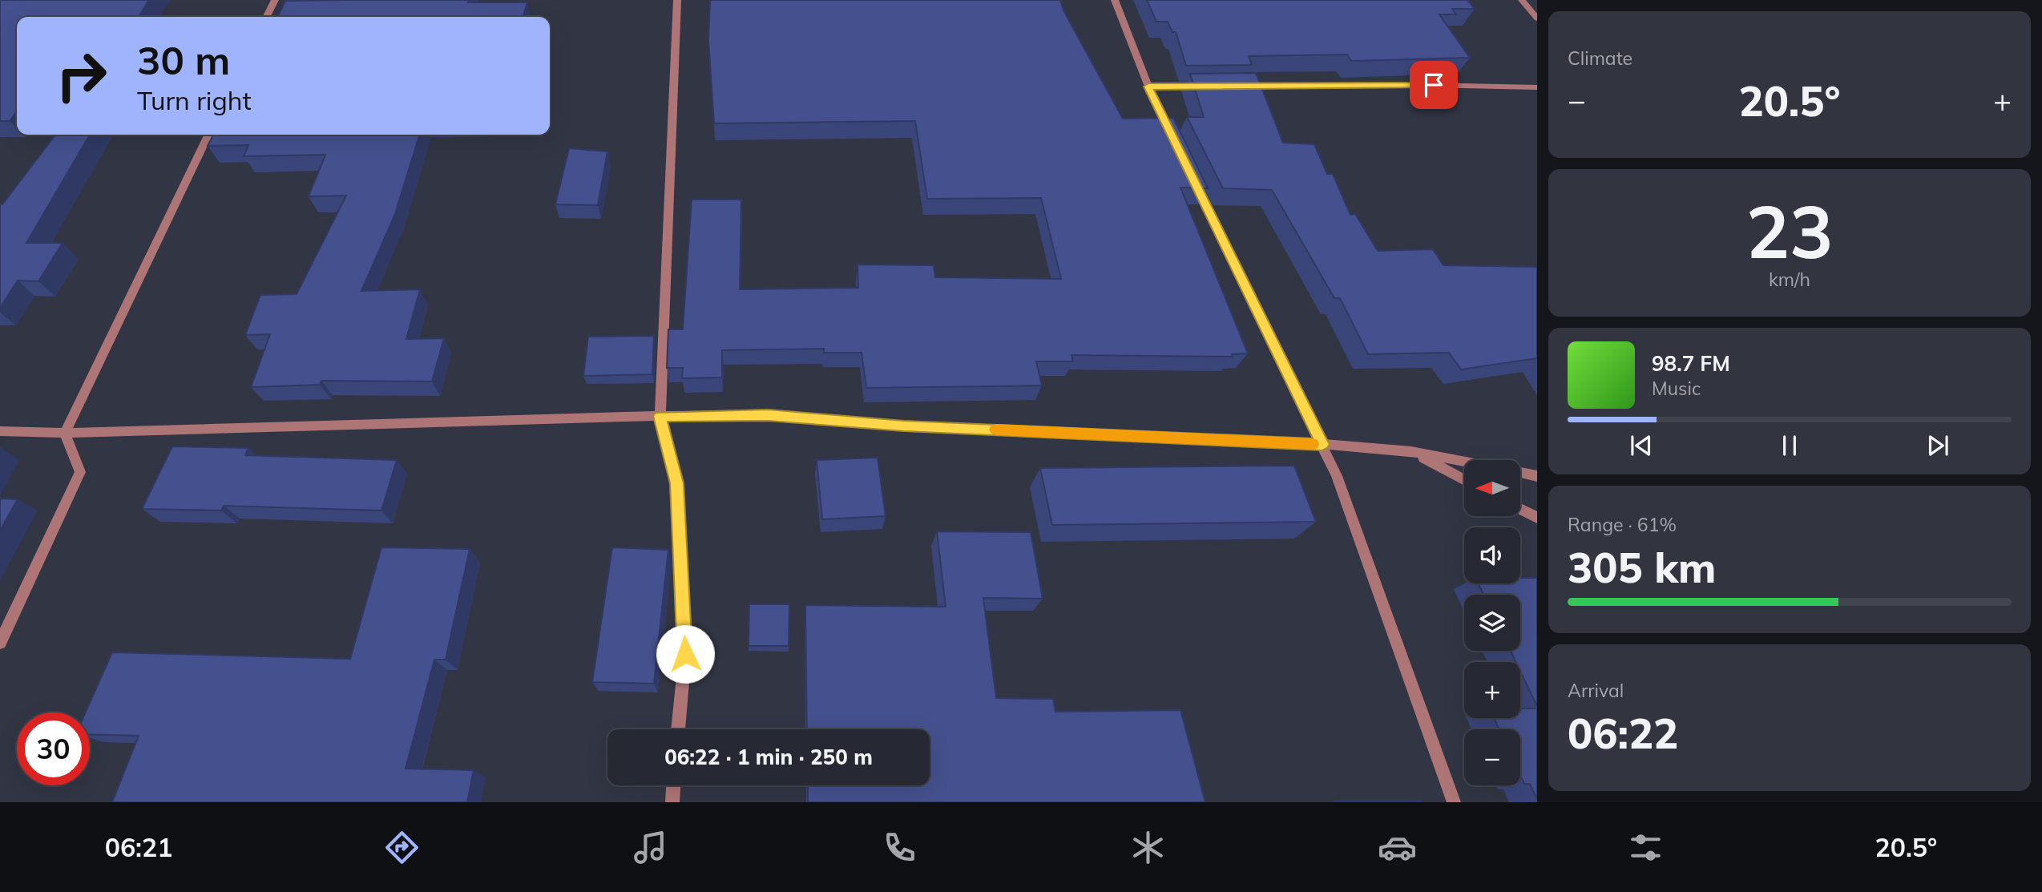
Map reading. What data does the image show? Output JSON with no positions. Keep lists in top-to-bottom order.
{
  "north": "left",
  "page": {
    "tile": [
      "Climate",
      ["23", "km/h"],
      ["Range · 61%", "305 km"],
      ["Arrival", "06:22"]
    ],
    "turn": ["30 m", "Turn right"],
    "heat": ["−", "20.5°", "+"],
    "song": ["98.7 FM", "Music"],
    "map_buttons": ["+", "−"],
    "limit": "30",
    "trip": "06:22 · 1 min · 250 m",
    "tabs": ["06:21", "20.5°"]
  }
}
